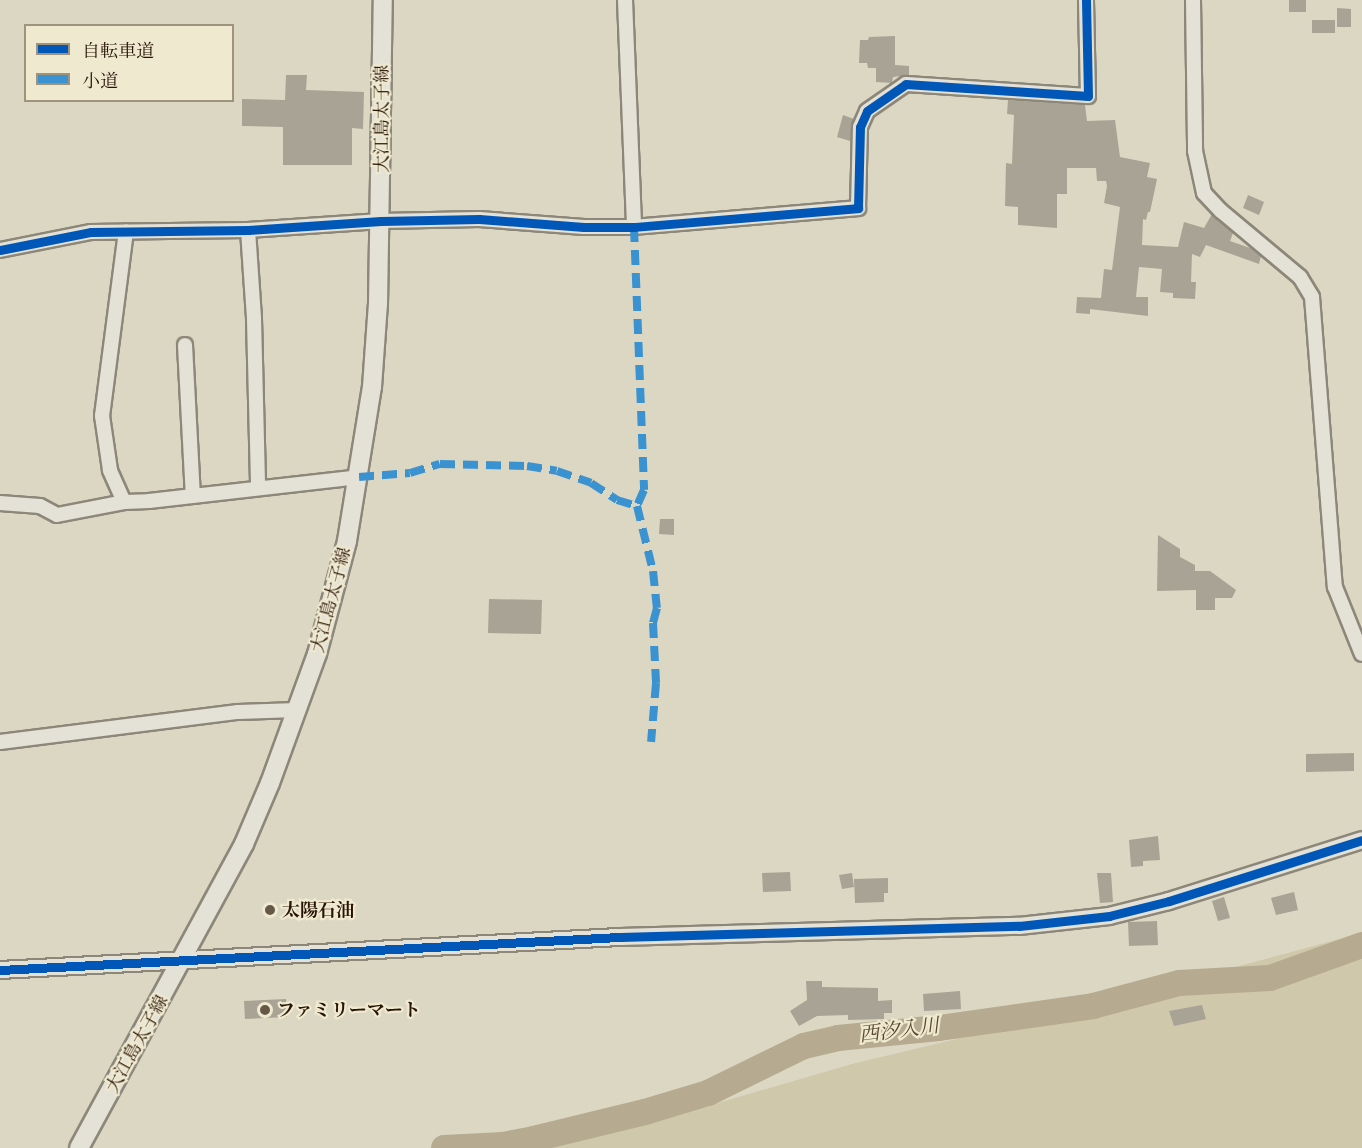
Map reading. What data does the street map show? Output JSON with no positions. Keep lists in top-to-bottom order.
{
  "streets": {
    "main road": ["大江島太子線"]
  },
  "water": ["西汐入川"],
  "places": ["太陽石油", "ファミリーマート"],
  "legend": ["自転車道", "小道"]
}
